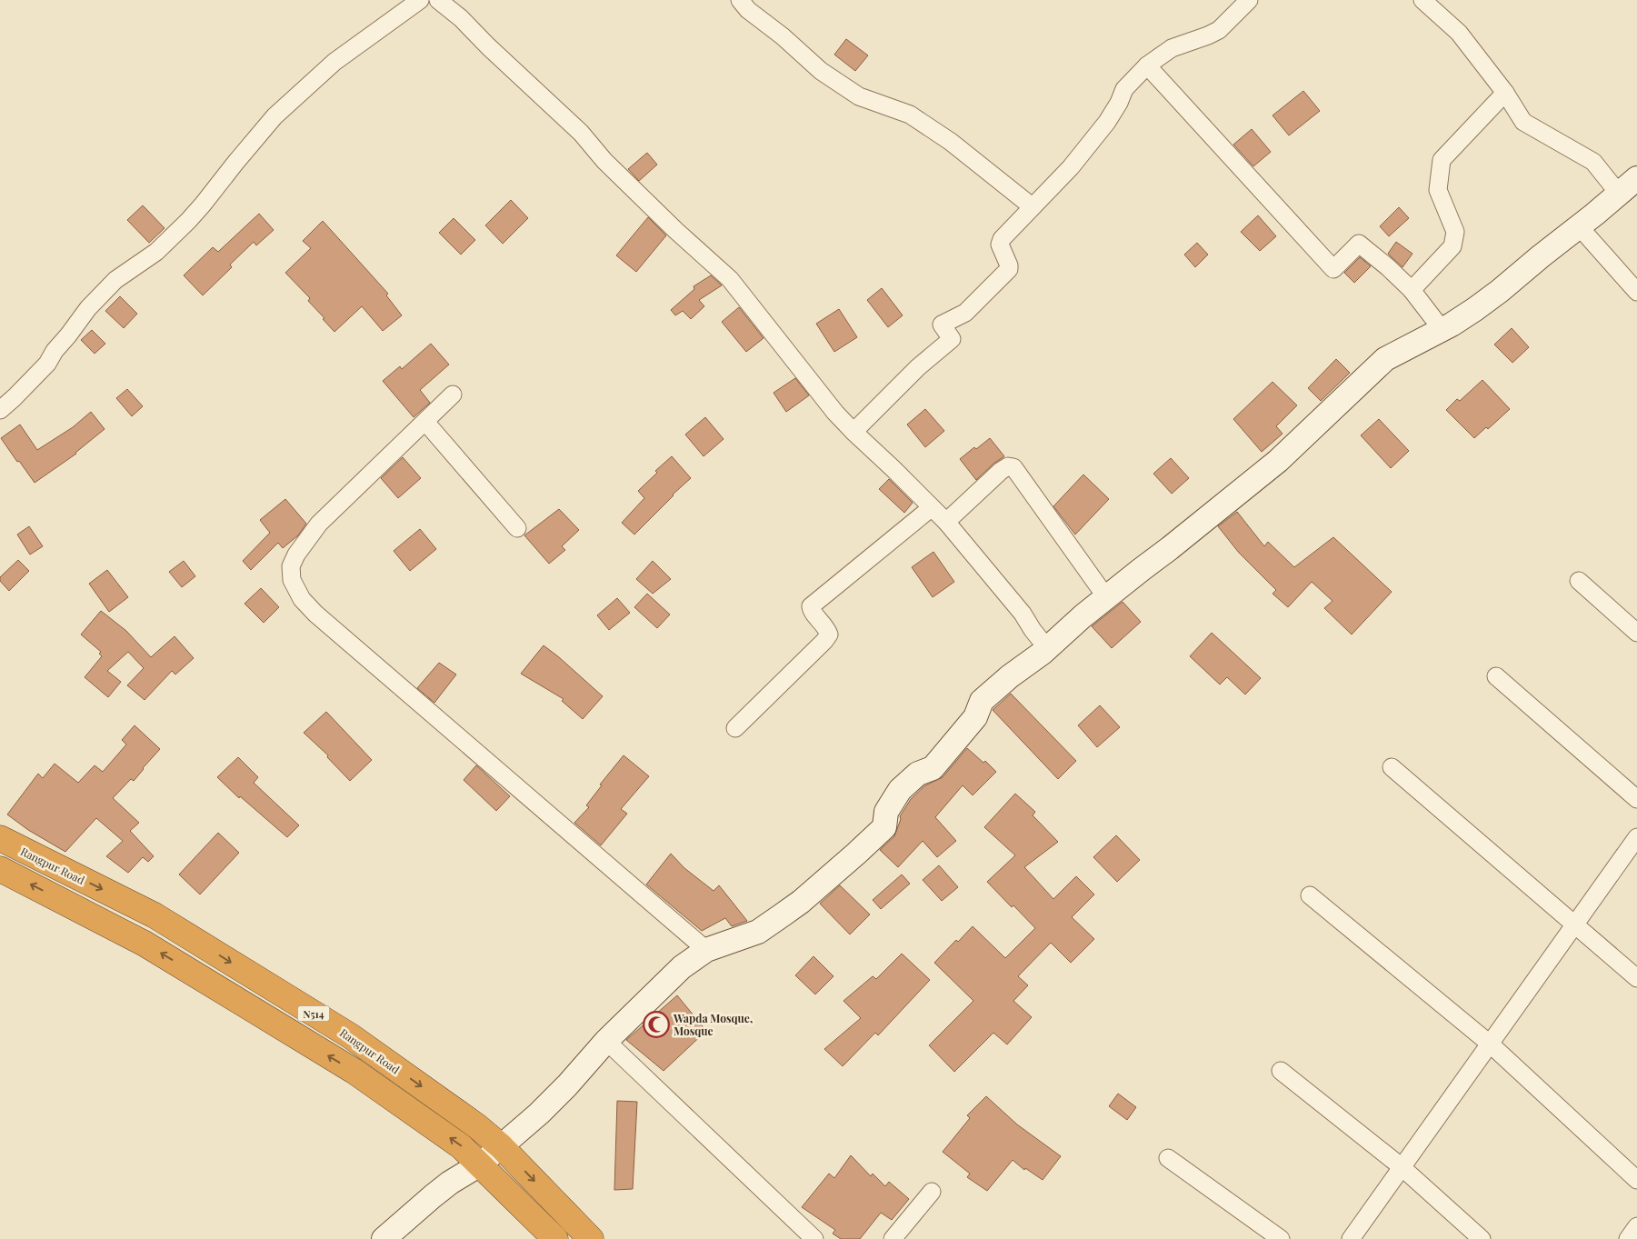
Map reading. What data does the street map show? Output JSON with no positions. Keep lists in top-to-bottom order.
{
  "streets": {
    "highway": ["Rangpur Road", "N514"]
  },
  "places": {
    "mosque": ["Wapda Mosque, Mosque"]
  }
}
